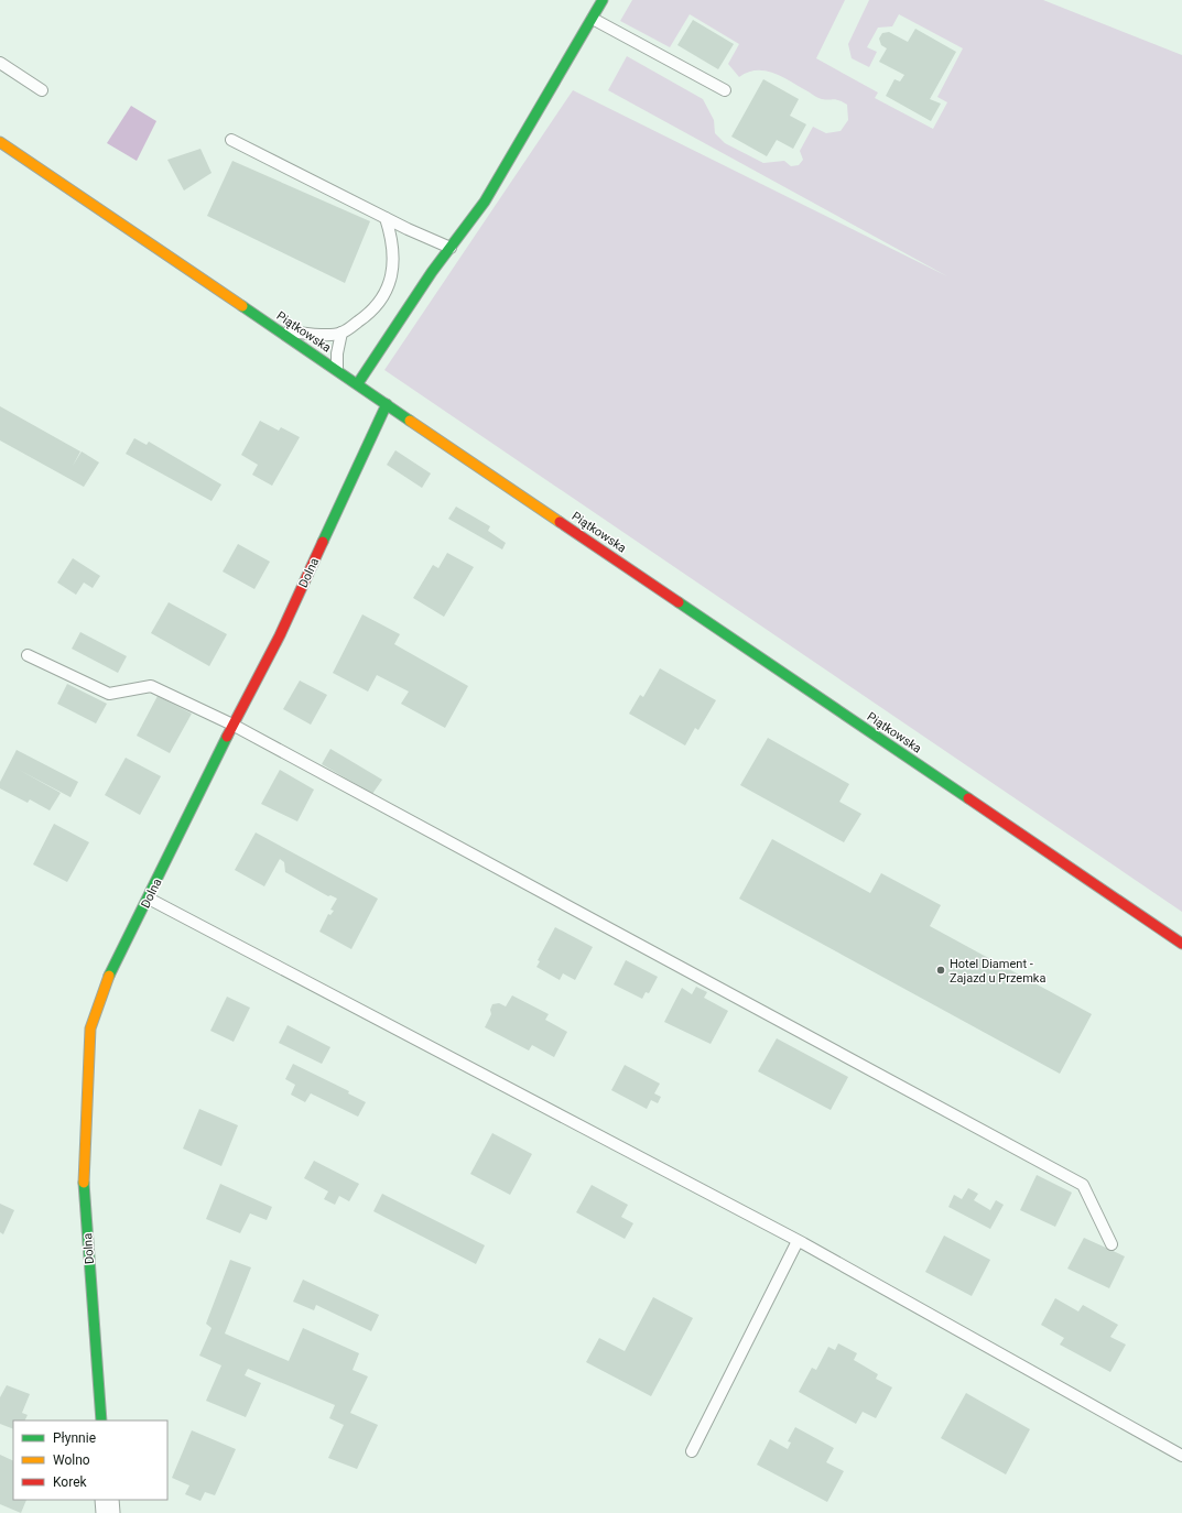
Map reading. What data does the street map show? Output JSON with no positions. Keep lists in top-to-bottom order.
{
  "streets": {
    "street": ["Piątkowska", "Dolna"]
  },
  "crossings": [
    ["Piątkowska", "Dolna"]
  ],
  "places": ["Hotel Diament - Zajazd u Przemka"],
  "legend": ["Płynnie", "Wolno", "Korek"]
}
